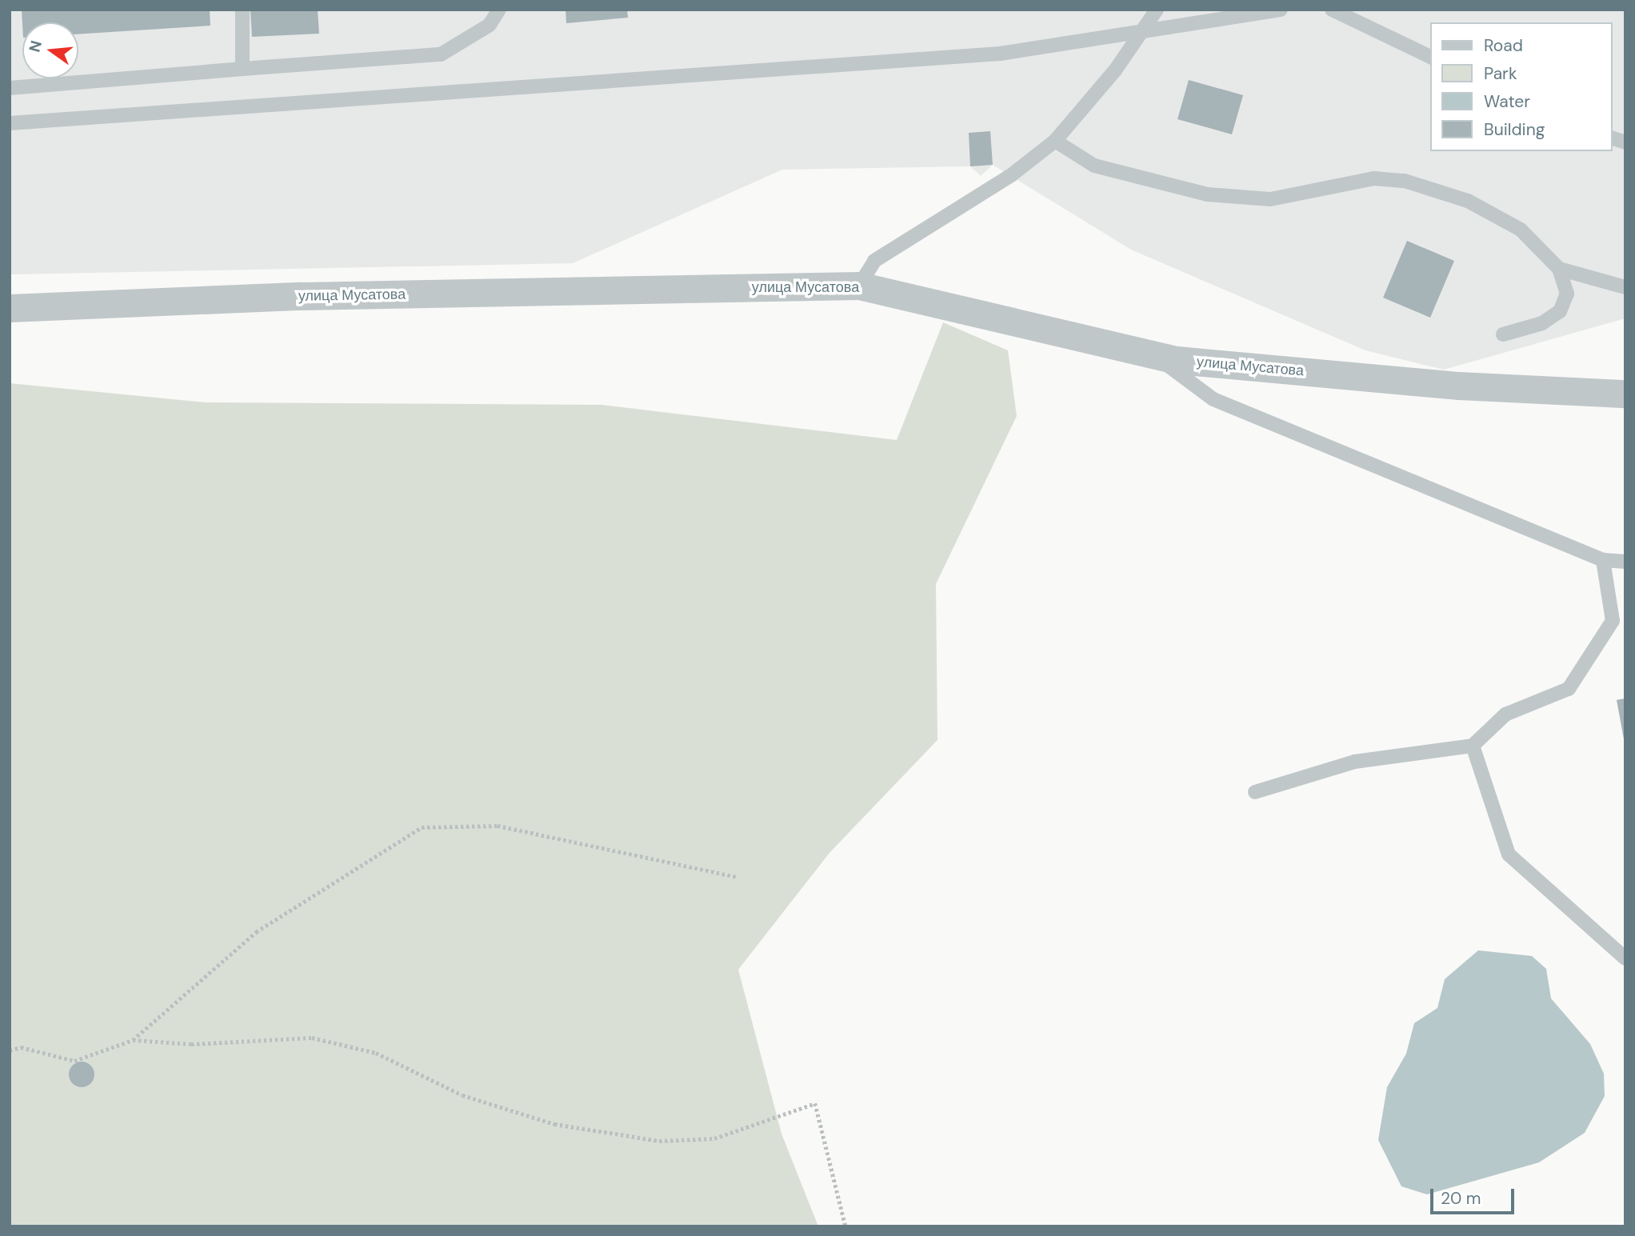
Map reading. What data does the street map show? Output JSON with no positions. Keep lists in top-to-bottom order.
{
  "streets": {
    "street": ["улица Мусатова"]
  },
  "legend": [
    "Road",
    "Park",
    "Water",
    "Building"
  ],
  "scale_bar": "20 m",
  "north": "left"
}
